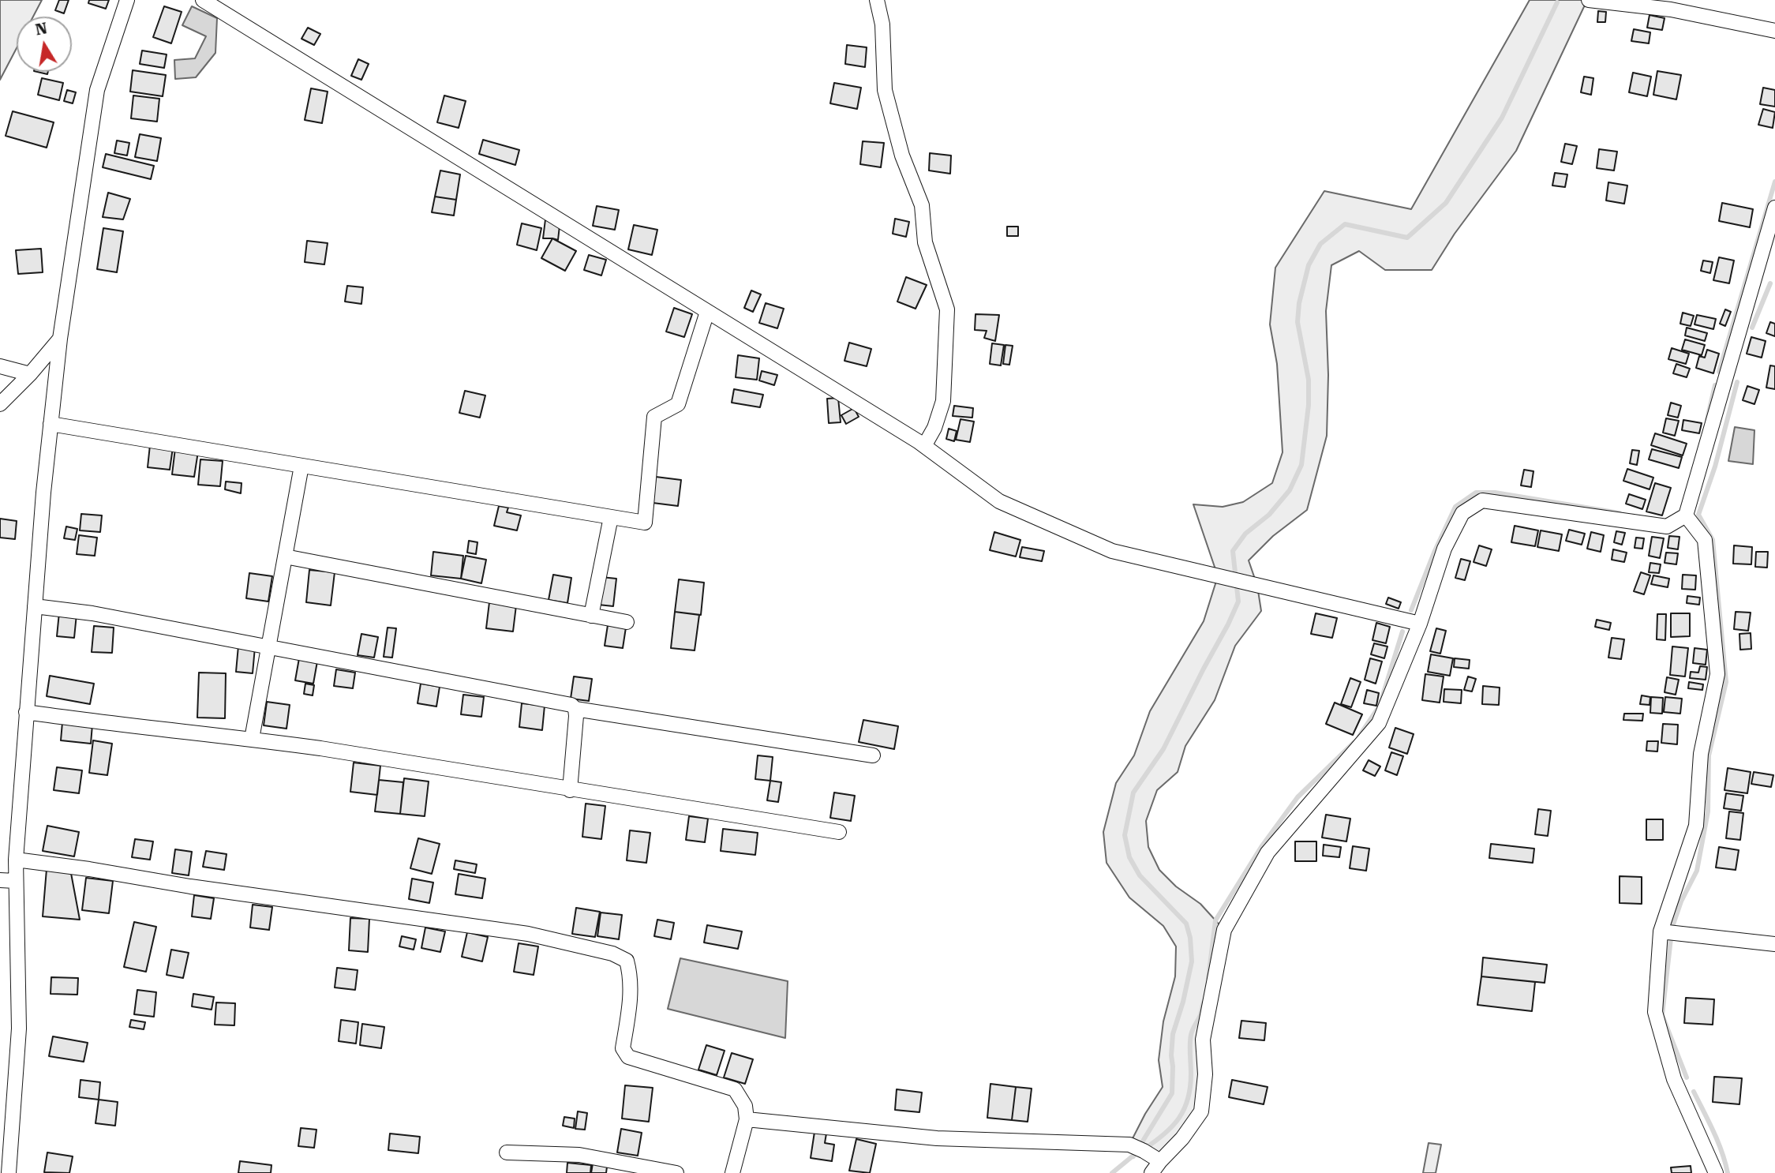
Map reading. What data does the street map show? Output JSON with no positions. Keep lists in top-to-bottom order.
{
  "north": "top"
}
